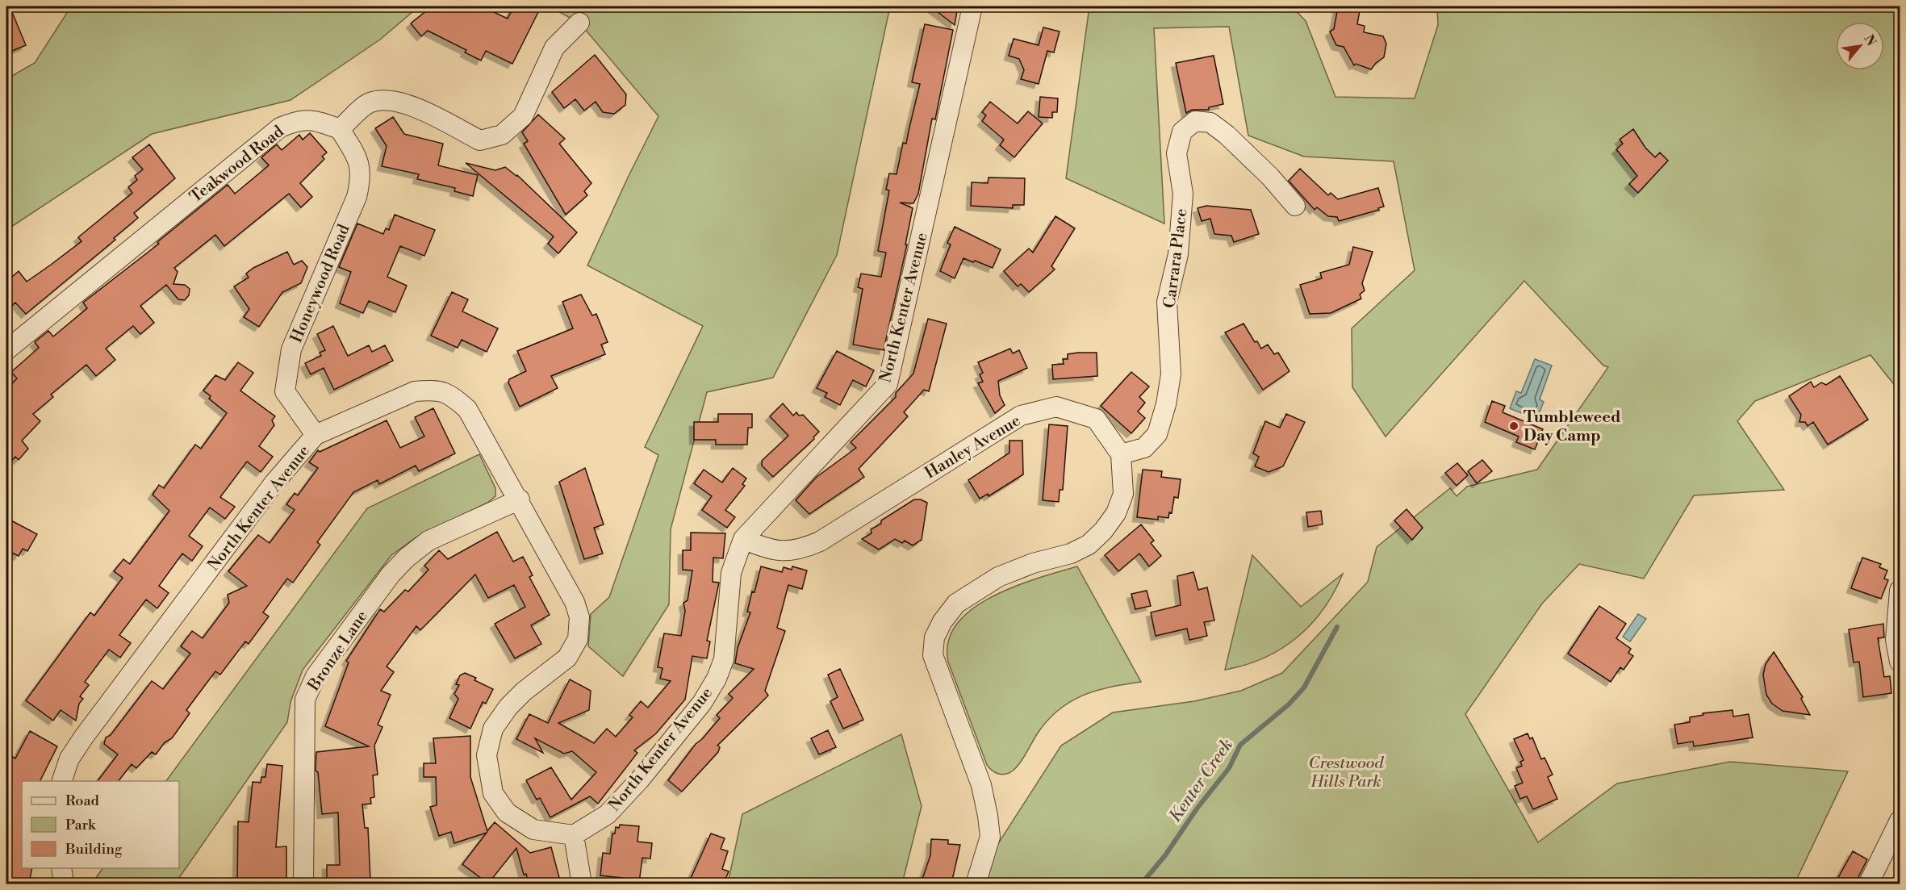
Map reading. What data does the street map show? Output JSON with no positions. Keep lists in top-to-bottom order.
{
  "streets": {
    "street": [
      "Teakwood Road",
      "Carrara Place",
      "Honeywood Road",
      "North Kenter Avenue",
      "Hanley Avenue",
      "Bronze Lane"
    ]
  },
  "crossings": [
    ["Teakwood Road", "Honeywood Road"],
    ["Carrara Place", "Hanley Avenue"],
    ["Honeywood Road", "North Kenter Avenue"],
    ["North Kenter Avenue", "Hanley Avenue"],
    ["North Kenter Avenue", "Bronze Lane"]
  ],
  "water": ["Kenter Creek"],
  "parks": ["Crestwood Hills Park"],
  "places": ["Tumbleweed Day Camp"],
  "legend": ["Road", "Park", "Building"],
  "north": "top right"
}
